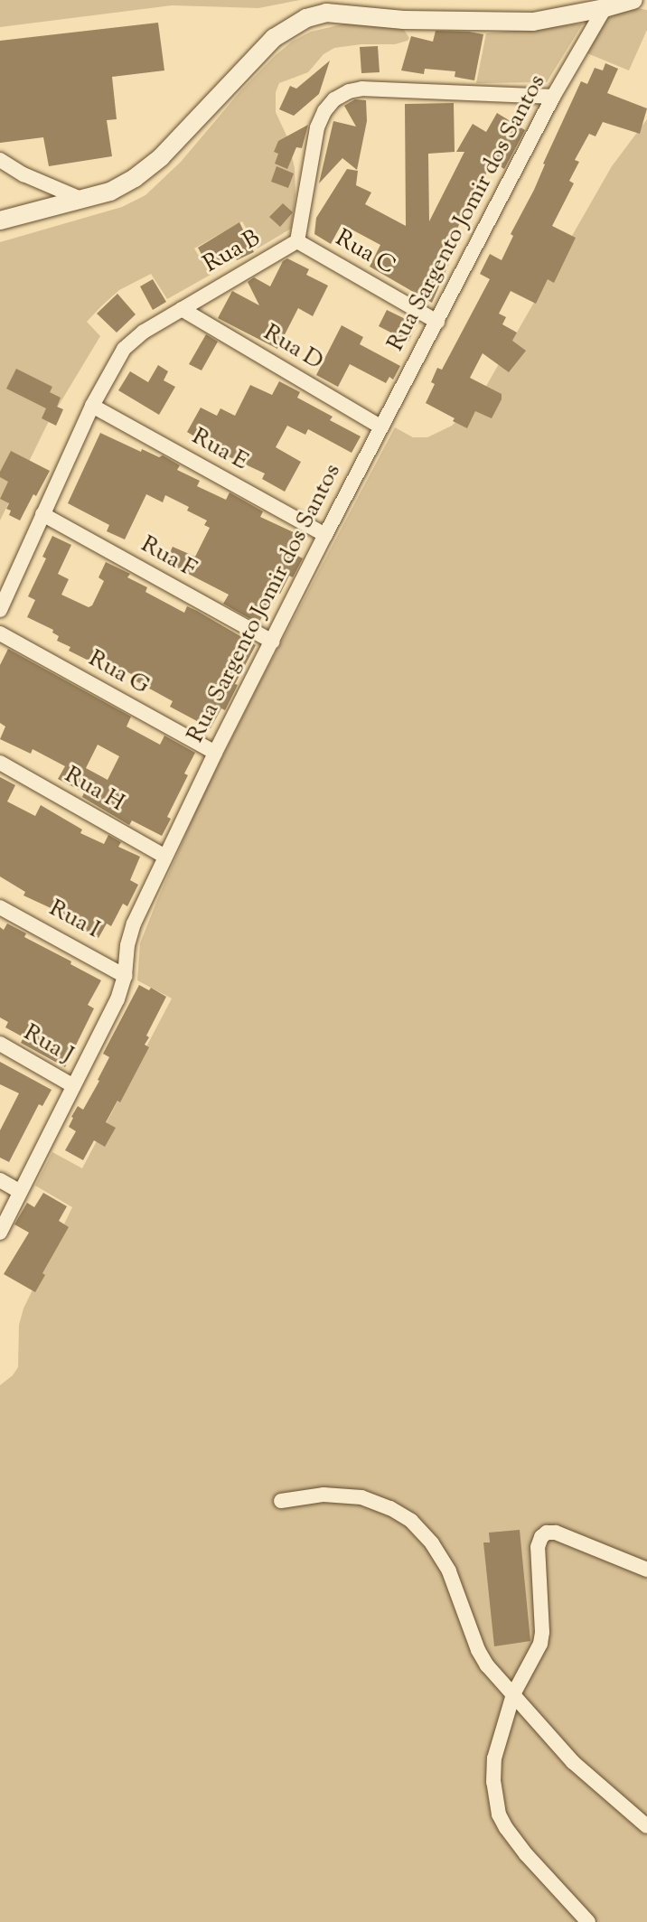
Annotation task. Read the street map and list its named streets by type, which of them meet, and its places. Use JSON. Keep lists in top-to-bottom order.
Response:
{
  "streets": {
    "street": [
      "Rua Sargento Jomir dos Santos",
      "Rua B",
      "Rua C",
      "Rua D",
      "Rua E",
      "Rua F",
      "Rua G",
      "Rua H",
      "Rua I",
      "Rua J"
    ]
  },
  "crossings": [
    ["Rua Sargento Jomir dos Santos", "Rua B"],
    ["Rua Sargento Jomir dos Santos", "Rua C"],
    ["Rua Sargento Jomir dos Santos", "Rua D"],
    ["Rua Sargento Jomir dos Santos", "Rua E"],
    ["Rua Sargento Jomir dos Santos", "Rua F"],
    ["Rua Sargento Jomir dos Santos", "Rua G"],
    ["Rua Sargento Jomir dos Santos", "Rua H"],
    ["Rua Sargento Jomir dos Santos", "Rua I"],
    ["Rua Sargento Jomir dos Santos", "Rua J"],
    ["Rua B", "Rua C"],
    ["Rua B", "Rua D"],
    ["Rua B", "Rua E"],
    ["Rua B", "Rua F"]
  ]
}
